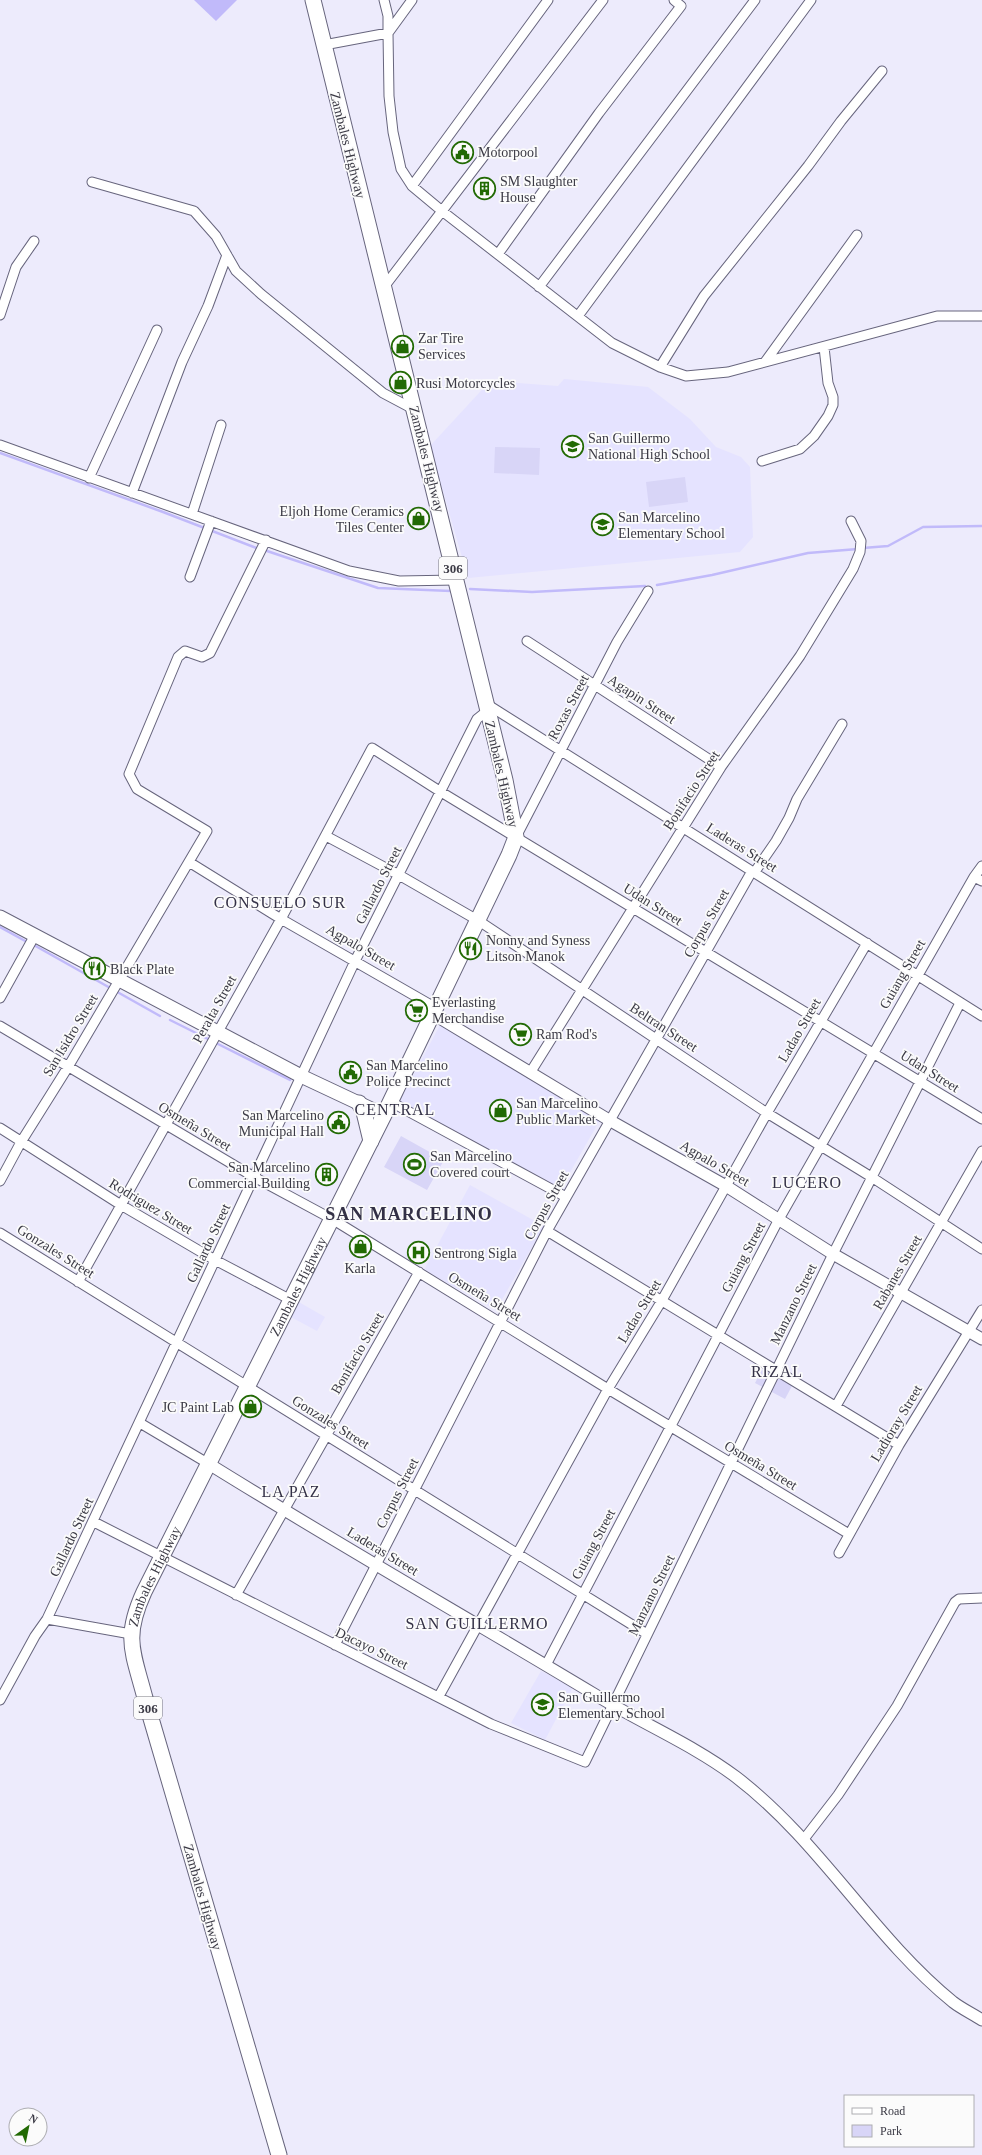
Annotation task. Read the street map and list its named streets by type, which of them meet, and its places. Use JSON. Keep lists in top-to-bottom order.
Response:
{
  "streets": {
    "main road": ["Zambales Highway", "306"],
    "street": [
      "Agapin Street",
      "Roxas Street",
      "Bonifacio Street",
      "Laderas Street",
      "Gallardo Street",
      "Udan Street",
      "Corpus Street",
      "Agpalo Street",
      "Guiang Street",
      "Peralta Street",
      "Beltran Street",
      "Ladao Street",
      "San Isidro Street",
      "Osmeña Street",
      "Rodriguez Street",
      "Gonzales Street",
      "Rabanes Street",
      "Manzano Street",
      "Ladioray Street",
      "Dacayo Street"
    ]
  },
  "crossings": [
    ["Zambales Highway", "Roxas Street"],
    ["Zambales Highway", "Laderas Street"],
    ["Zambales Highway", "Gallardo Street"],
    ["Zambales Highway", "Udan Street"],
    ["Zambales Highway", "Agpalo Street"],
    ["Zambales Highway", "Beltran Street"],
    ["Zambales Highway", "Osmeña Street"],
    ["Zambales Highway", "Rodriguez Street"],
    ["Zambales Highway", "Gonzales Street"],
    ["Zambales Highway", "Dacayo Street"],
    ["Agapin Street", "Roxas Street"],
    ["Agapin Street", "Bonifacio Street"],
    ["Roxas Street", "Laderas Street"],
    ["Roxas Street", "Udan Street"],
    ["Bonifacio Street", "Laderas Street"],
    ["Bonifacio Street", "Udan Street"],
    ["Bonifacio Street", "Agpalo Street"],
    ["Bonifacio Street", "Beltran Street"],
    ["Bonifacio Street", "Osmeña Street"],
    ["Bonifacio Street", "Gonzales Street"],
    ["Bonifacio Street", "Dacayo Street"],
    ["Laderas Street", "Gallardo Street"],
    ["Laderas Street", "Corpus Street"],
    ["Laderas Street", "Guiang Street"],
    ["Laderas Street", "Ladao Street"],
    ["Laderas Street", "Manzano Street"],
    ["Laderas Street", "Dacayo Street"],
    ["Gallardo Street", "Udan Street"],
    ["Gallardo Street", "Agpalo Street"],
    ["Gallardo Street", "Beltran Street"],
    ["Gallardo Street", "Osmeña Street"],
    ["Gallardo Street", "Rodriguez Street"],
    ["Gallardo Street", "Gonzales Street"],
    ["Gallardo Street", "Dacayo Street"],
    ["Udan Street", "Corpus Street"],
    ["Udan Street", "Guiang Street"],
    ["Udan Street", "Peralta Street"],
    ["Udan Street", "Ladao Street"],
    ["Udan Street", "Manzano Street"],
    ["Corpus Street", "Agpalo Street"],
    ["Corpus Street", "Beltran Street"],
    ["Corpus Street", "Osmeña Street"],
    ["Corpus Street", "Gonzales Street"],
    ["Corpus Street", "Dacayo Street"],
    ["Agpalo Street", "Guiang Street"],
    ["Agpalo Street", "Peralta Street"],
    ["Agpalo Street", "Ladao Street"],
    ["Agpalo Street", "San Isidro Street"],
    ["Agpalo Street", "Rabanes Street"],
    ["Agpalo Street", "Manzano Street"],
    ["Agpalo Street", "Ladioray Street"],
    ["Guiang Street", "Beltran Street"],
    ["Guiang Street", "Osmeña Street"],
    ["Guiang Street", "Gonzales Street"],
    ["Peralta Street", "Beltran Street"],
    ["Peralta Street", "Osmeña Street"],
    ["Peralta Street", "Rodriguez Street"],
    ["Peralta Street", "Gonzales Street"],
    ["Beltran Street", "Ladao Street"],
    ["Beltran Street", "Rabanes Street"],
    ["Beltran Street", "Manzano Street"],
    ["Ladao Street", "Osmeña Street"],
    ["Ladao Street", "Gonzales Street"],
    ["Ladao Street", "Dacayo Street"],
    ["San Isidro Street", "Osmeña Street"],
    ["San Isidro Street", "Rodriguez Street"],
    ["Osmeña Street", "Manzano Street"],
    ["Osmeña Street", "Ladioray Street"],
    ["Gonzales Street", "Manzano Street"],
    ["Manzano Street", "Dacayo Street"]
  ],
  "districts": [
    "CONSUELO SUR",
    "CENTRAL",
    "LUCERO",
    "SAN MARCELINO",
    "RIZAL",
    "LA PAZ",
    "SAN GUILLERMO"
  ],
  "places": {
    "public building": ["Motorpool", "San Marcelino Police Precinct", "San Marcelino Municipal Hall"],
    "building": ["SM Slaughter House", "San Marcelino Commercial Building"],
    "shop": [
      "Zar Tire Services",
      "Rusi Motorcycles",
      "Eljoh Home Ceramics Tiles Center",
      "San Marcelino Public Market",
      "Karla",
      "JC Paint Lab"
    ],
    "school or university": ["San Guillermo National High School", "San Marcelino Elementary School", "San Guillermo Elementary School"],
    "restaurant": ["Nonny and Syness Litson Manok", "Black Plate"],
    "supermarket": ["Everlasting Merchandise", "Ram Rod's"],
    "sports": ["San Marcelino Covered court"],
    "hospital": ["Sentrong Sigla"]
  },
  "legend": ["Road", "Park"],
  "north": "top right"
}
